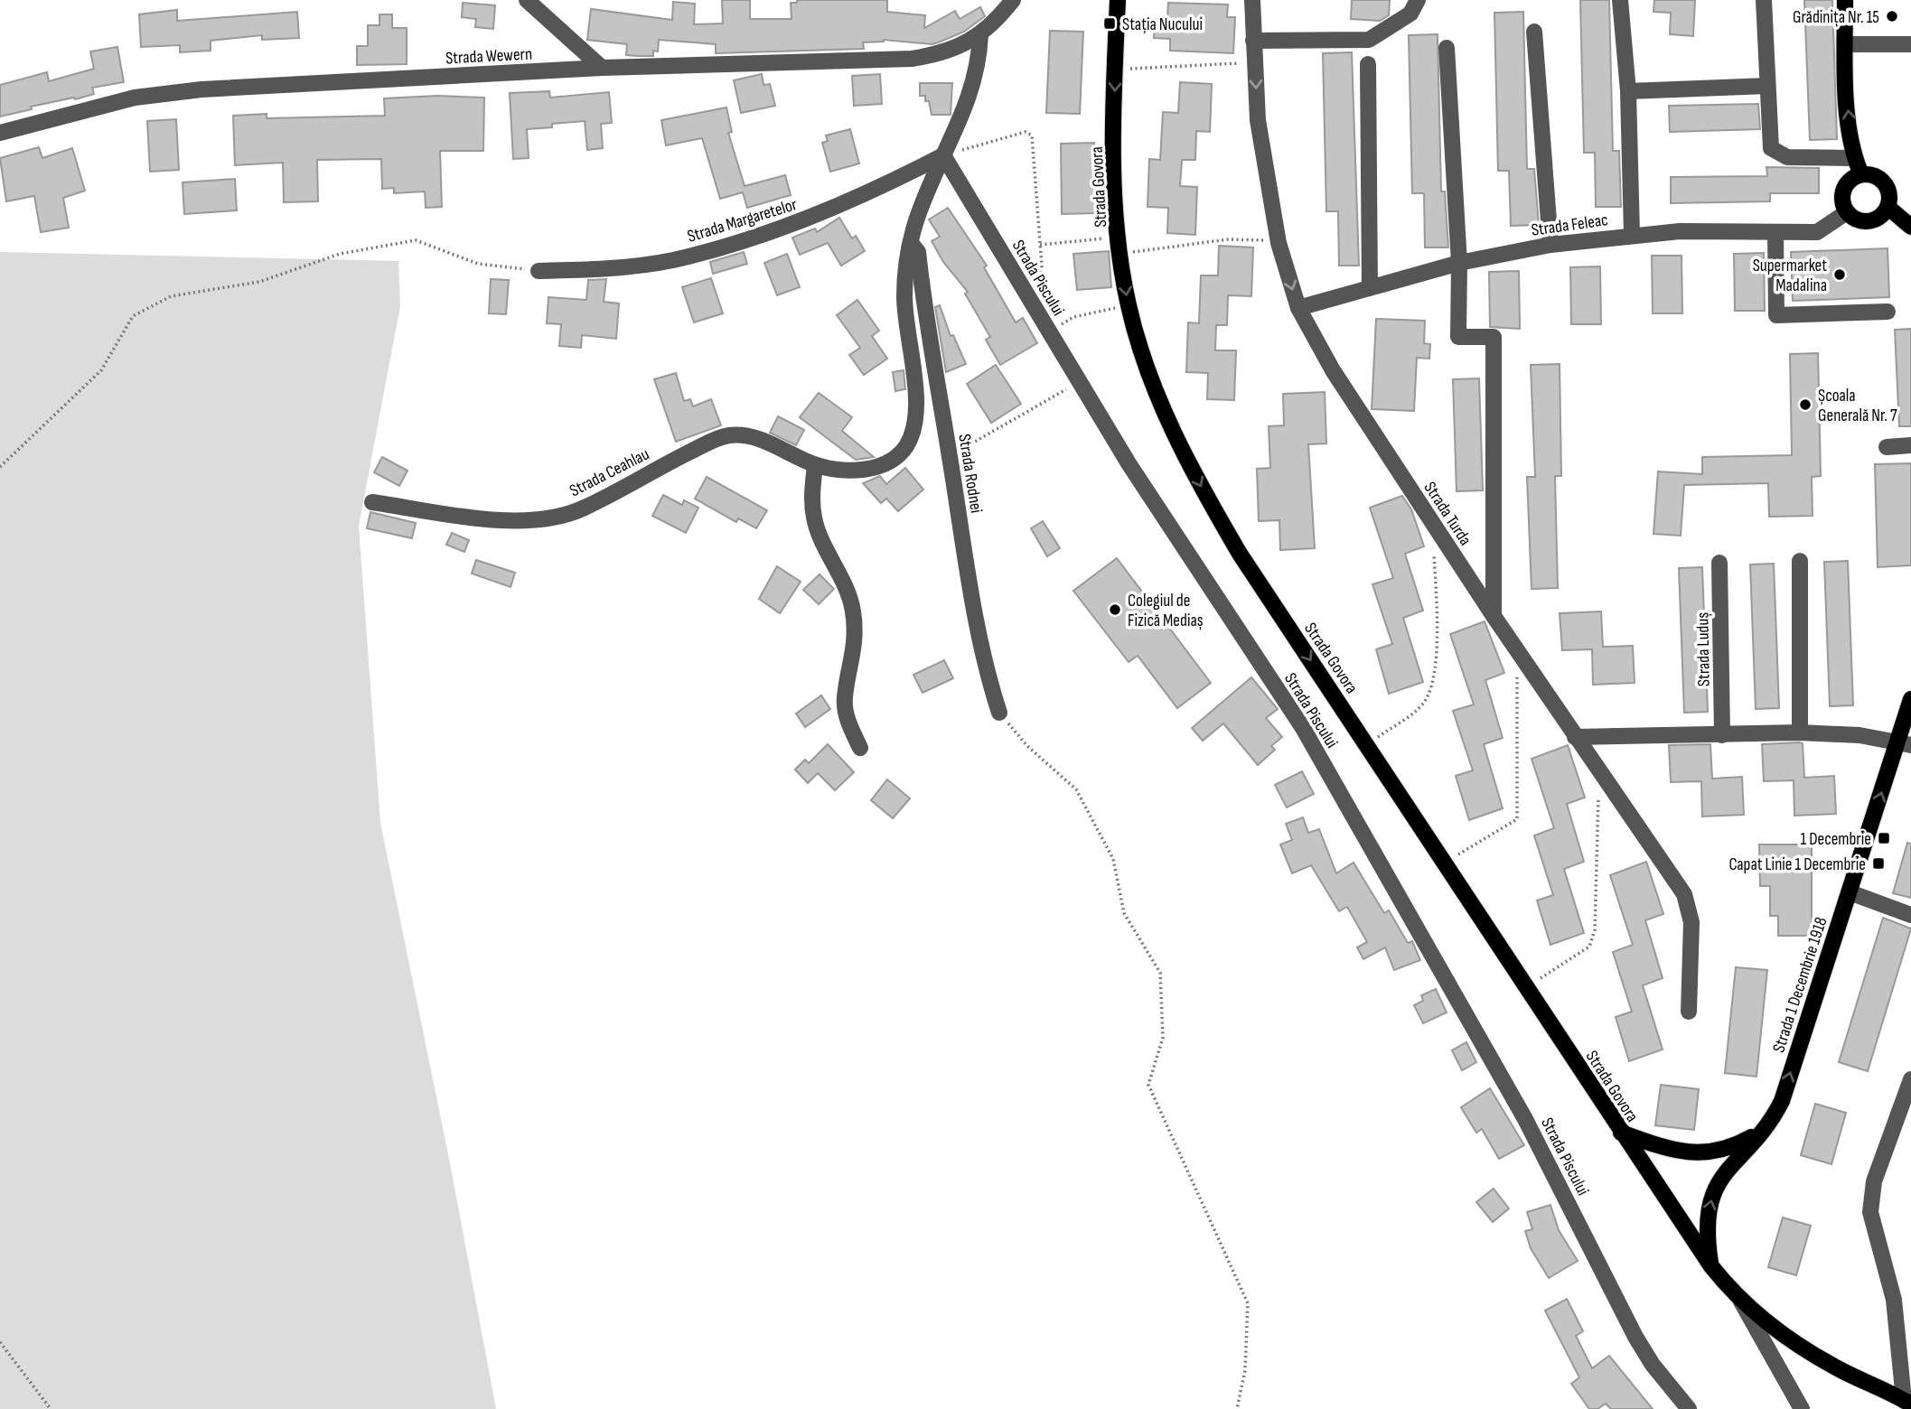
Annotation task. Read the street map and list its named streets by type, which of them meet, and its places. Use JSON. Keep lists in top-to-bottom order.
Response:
{
  "streets": {
    "main road": ["Strada Govora", "Strada 1 Decembrie 1918"],
    "street": [
      "Strada Wewern",
      "Strada Margaretelor",
      "Strada Feleac",
      "Strada Piscului",
      "Strada Ceahlau",
      "Strada Rodnei",
      "Strada Turda",
      "Strada Luduș"
    ]
  },
  "crossings": [
    ["Strada Govora", "Strada 1 Decembrie 1918"],
    ["Strada Margaretelor", "Strada Piscului"],
    ["Strada Margaretelor", "Strada Ceahlau"],
    ["Strada Feleac", "Strada Turda"],
    ["Strada Piscului", "Strada Ceahlau"],
    ["Strada Ceahlau", "Strada Rodnei"]
  ],
  "one_way": ["Strada Govora", "Strada 1 Decembrie 1918"],
  "places": {
    "other": [
      "Grădinița Nr. 15",
      "Supermarket Madalina",
      "Școala Generală Nr. 7",
      "Colegiul de Fizică Mediaș"
    ],
    "transit": ["Stația Nucului", "1 Decembrie", "Capat Linie 1 Decembrie"]
  }
}
